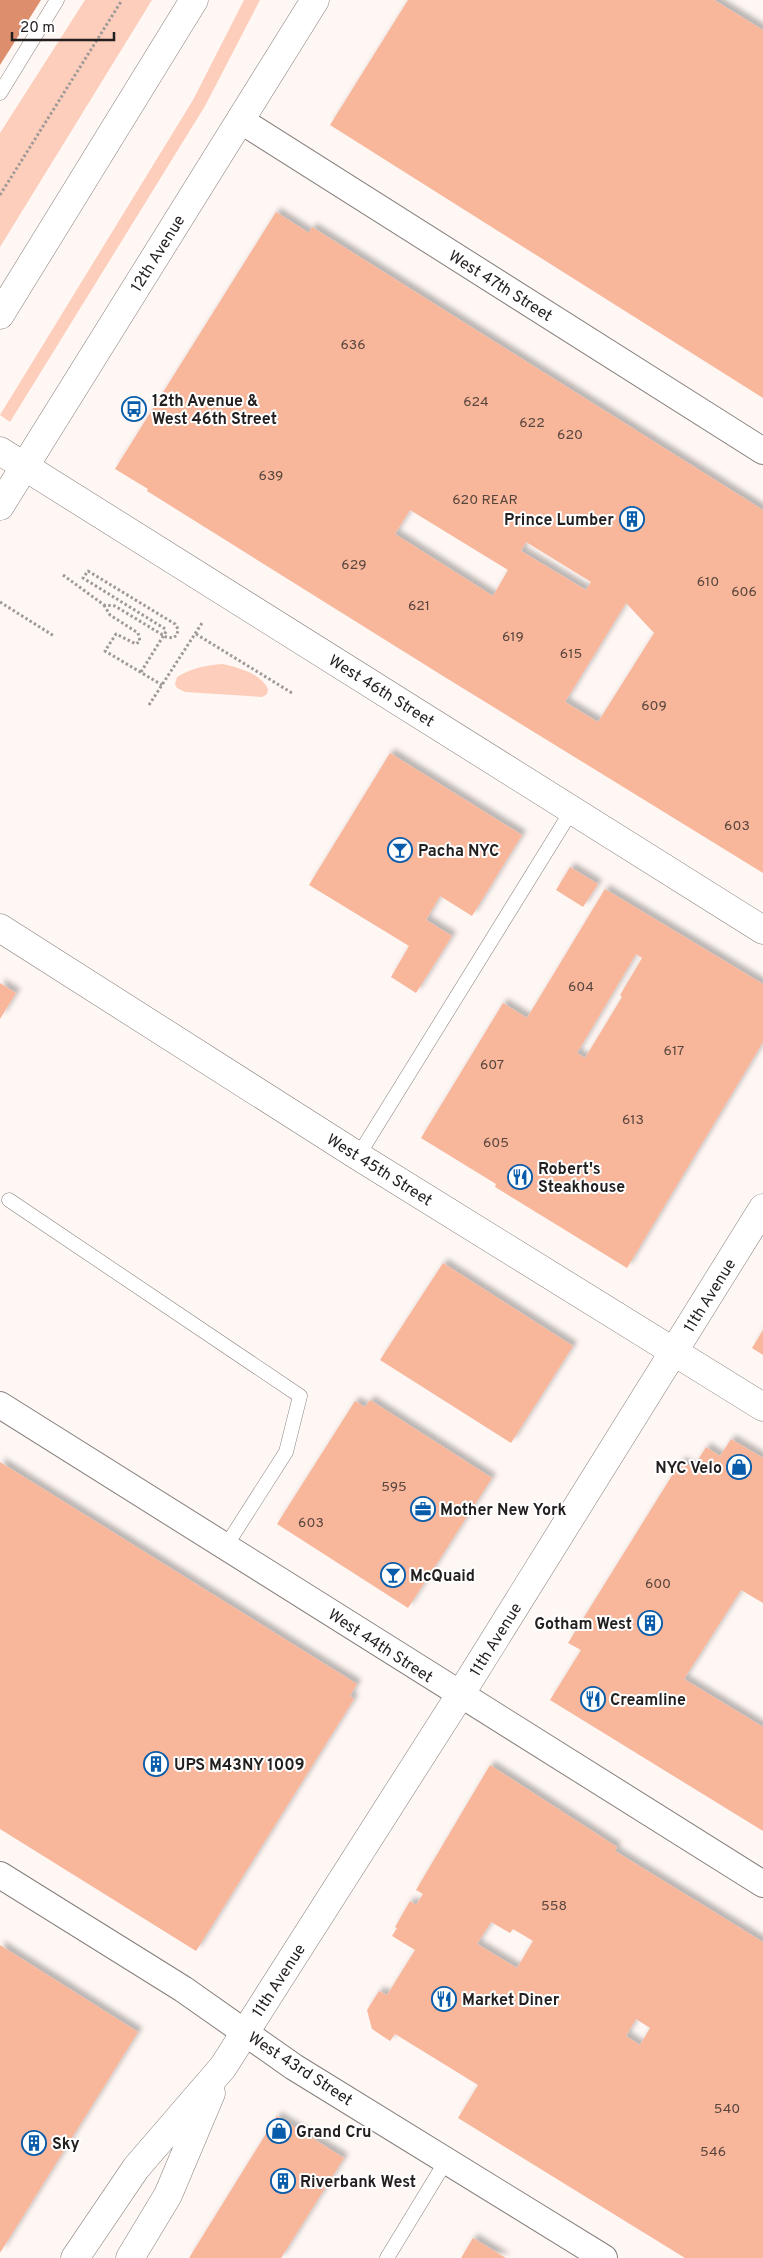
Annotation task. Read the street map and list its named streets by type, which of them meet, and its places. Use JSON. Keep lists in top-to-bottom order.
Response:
{
  "streets": {
    "main road": [
      "12th Avenue",
      "West 46th Street",
      "West 45th Street",
      "11th Avenue"
    ],
    "street": ["West 47th Street", "West 44th Street", "West 43rd Street"]
  },
  "crossings": [
    ["12th Avenue", "West 47th Street"],
    ["12th Avenue", "West 46th Street"],
    ["West 45th Street", "11th Avenue"],
    ["11th Avenue", "West 44th Street"],
    ["11th Avenue", "West 43rd Street"]
  ],
  "places": {
    "bus stop": ["12th Avenue & West 46th Street"],
    "building": [
      "Prince Lumber",
      "Gotham West",
      "UPS M43NY 1009",
      "Sky",
      "Riverbank West"
    ],
    "bar": ["Pacha NYC", "McQuaid"],
    "restaurant": ["Robert's Steakhouse", "Creamline", "Market Diner"],
    "shop": ["NYC Velo", "Grand Cru"],
    "office": ["Mother New York"]
  },
  "house_numbers": [
    "636",
    "624",
    "622",
    "620",
    "639",
    "620 REAR",
    "629",
    "610",
    "606",
    "621",
    "619",
    "615",
    "609",
    "603",
    "604",
    "617",
    "607",
    "613",
    "605",
    "595",
    "603",
    "600",
    "558",
    "540",
    "546"
  ],
  "scale_bar": "20 m"
}
